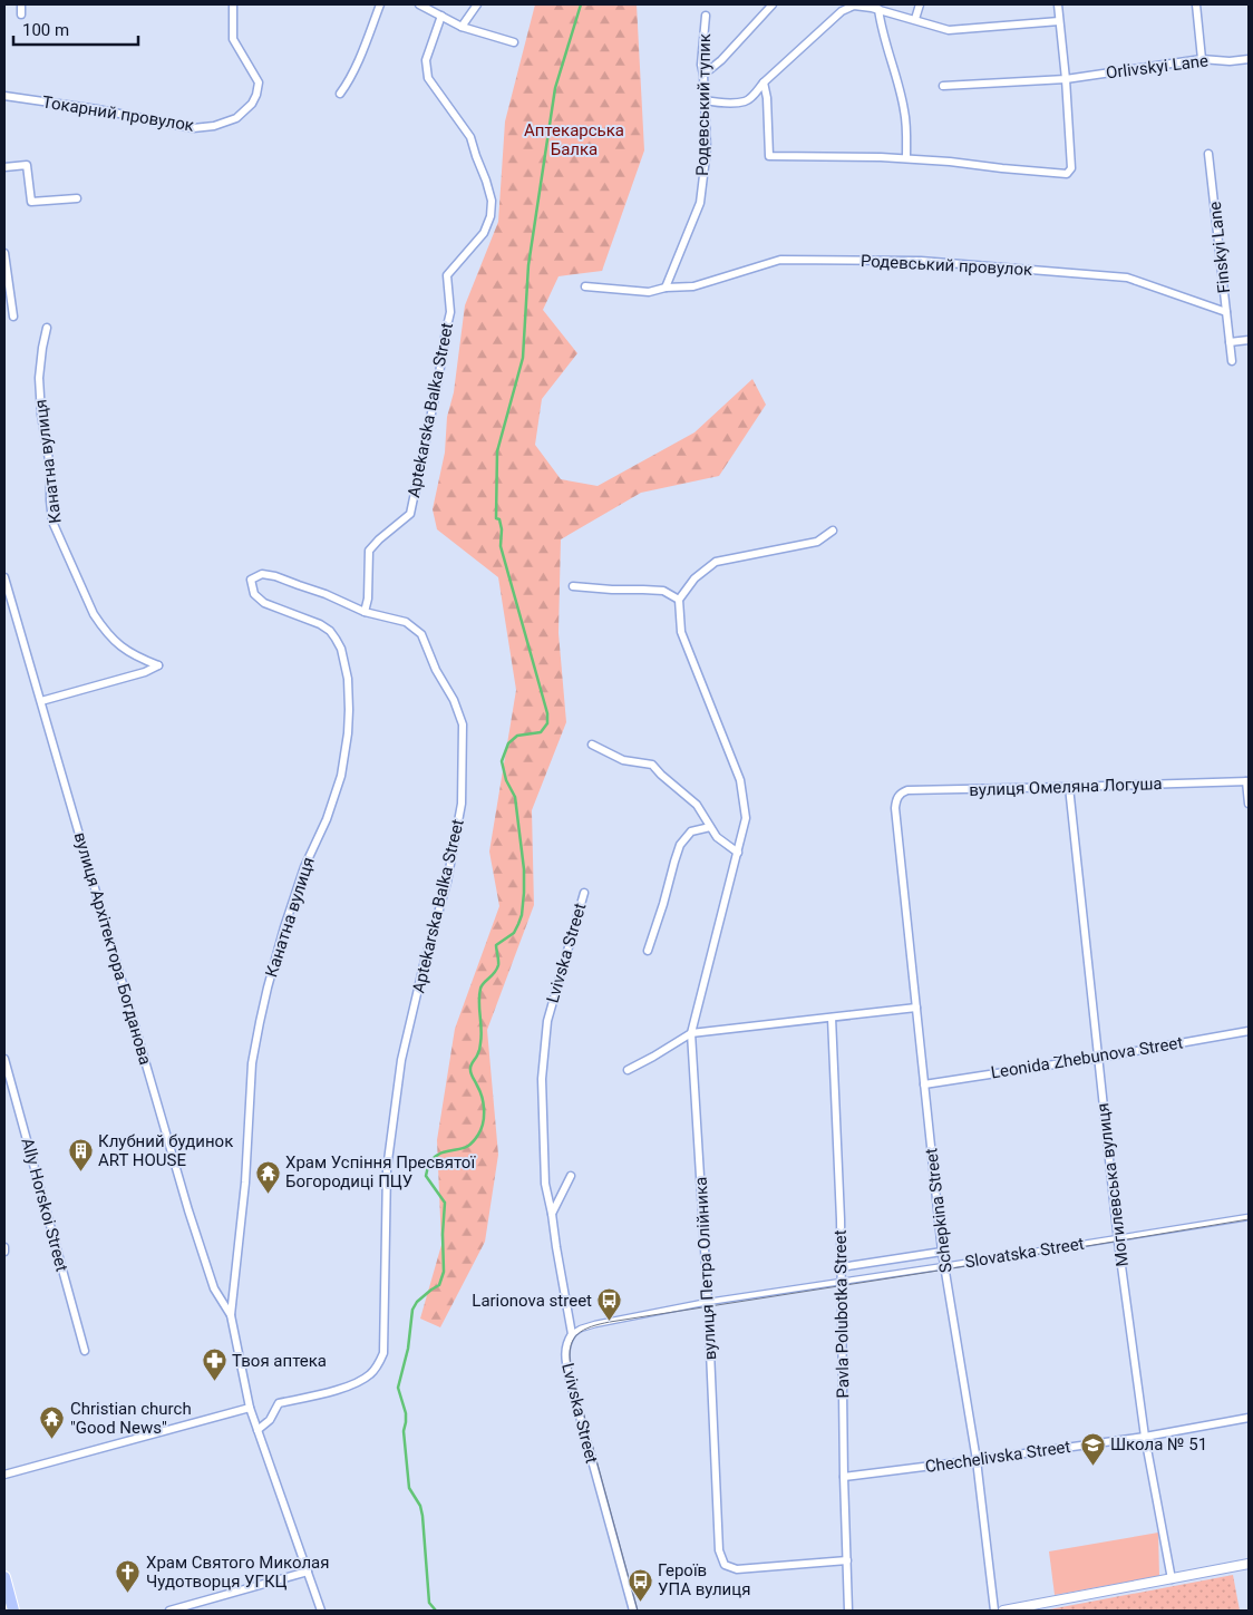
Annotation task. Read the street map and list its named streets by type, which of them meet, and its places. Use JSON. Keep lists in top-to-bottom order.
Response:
{
  "streets": {
    "street": [
      "Orlivskyi Lane",
      "Родевський тупик",
      "Токарний провулок",
      "Finskyi Lane",
      "Родевський провулок",
      "Aptekarska Balka Street",
      "Канатна вулиця",
      "вулиця Омеляна Логуша",
      "вулиця Архітектора Богданова",
      "Lvivska Street",
      "Leonida Zhebunova Street",
      "Могилевська вулиця",
      "Ally Horskoi Street",
      "Schepkina Street",
      "Slovatska Street",
      "вулиця Петра Олійника",
      "Pavla Polubotka Street",
      "Chechelivska Street"
    ]
  },
  "crossings": [
    ["Родевський тупик", "Родевський провулок"],
    ["Finskyi Lane", "Родевський провулок"],
    ["Aptekarska Balka Street", "Канатна вулиця"],
    ["Канатна вулиця", "вулиця Архітектора Богданова"],
    ["вулиця Омеляна Логуша", "Могилевська вулиця"],
    ["вулиця Омеляна Логуша", "Schepkina Street"],
    ["Lvivska Street", "Slovatska Street"],
    ["Leonida Zhebunova Street", "Могилевська вулиця"],
    ["Leonida Zhebunova Street", "Schepkina Street"],
    ["Могилевська вулиця", "Slovatska Street"],
    ["Могилевська вулиця", "Chechelivska Street"],
    ["Schepkina Street", "Slovatska Street"],
    ["Schepkina Street", "Chechelivska Street"],
    ["Slovatska Street", "вулиця Петра Олійника"],
    ["Slovatska Street", "Pavla Polubotka Street"],
    ["вулиця Петра Олійника", "Pavla Polubotka Street"],
    ["Pavla Polubotka Street", "Chechelivska Street"]
  ],
  "parks": ["Аптекарська Балка"],
  "places": {
    "building": ["Клубний будинок ART HOUSE"],
    "temple": ["Храм Успіння Пресвятої Богородиці ПЦУ", "Christian church \"Good News\""],
    "bus stop": ["Larionova street", "Героїв УПА вулиця"],
    "pharmacy": ["Твоя аптека"],
    "school or university": ["Школа № 51"],
    "church": ["Храм Святого Миколая Чудотворця УГКЦ"]
  },
  "scale_bar": "100 m"
}
